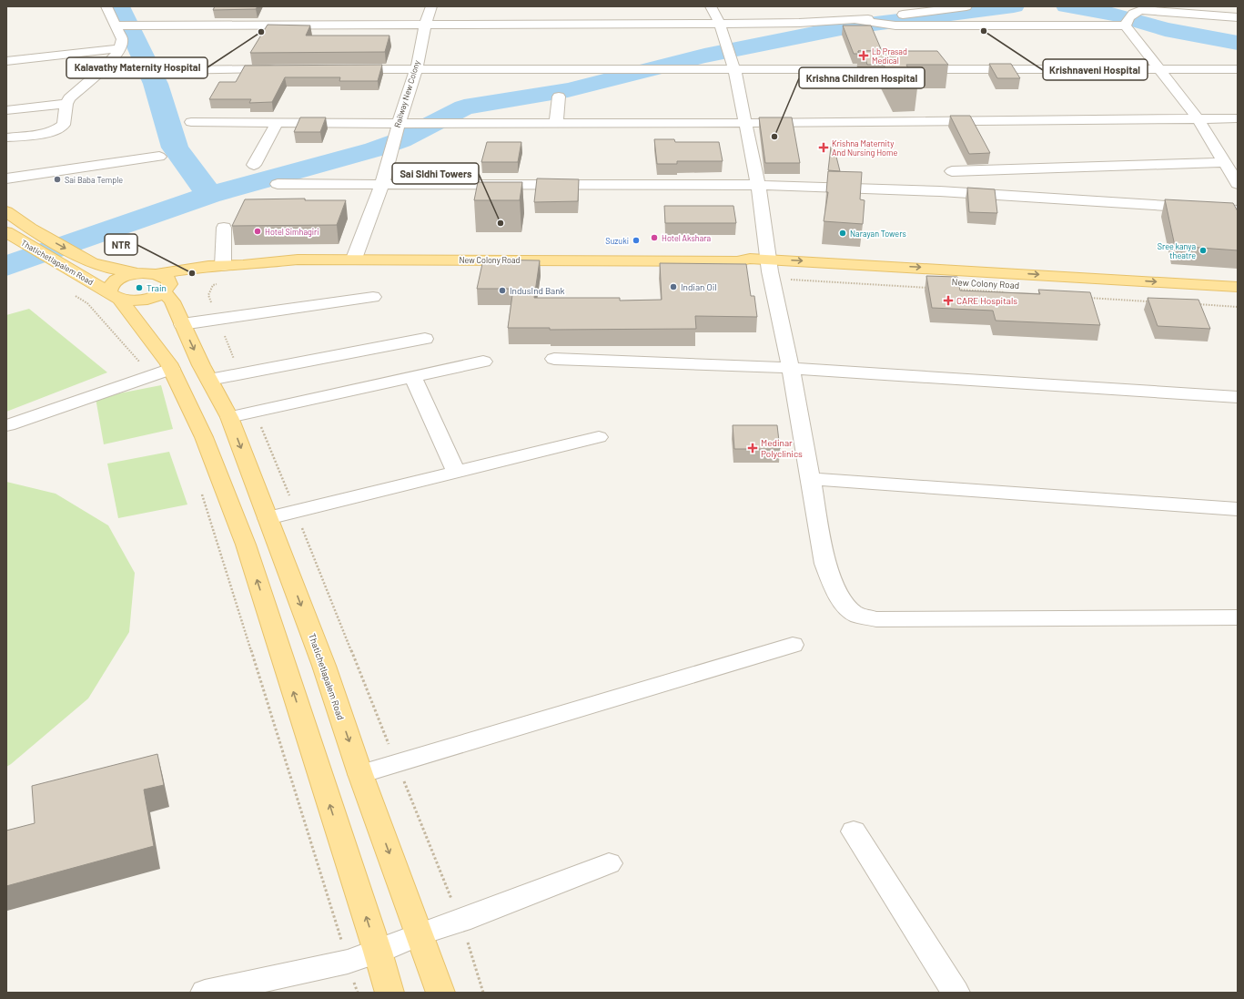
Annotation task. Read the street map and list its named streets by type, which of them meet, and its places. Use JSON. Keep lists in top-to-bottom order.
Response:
{
  "streets": {
    "main road": ["New Colony Road", "Thatichetlapalem Road"],
    "street": ["Railway New Colony"]
  },
  "crossings": [
    ["Railway New Colony", "New Colony Road"]
  ],
  "places": {
    "other": [
      "Krishnaveni Hospital",
      "Kalavathy Maternity Hospital",
      "Krishna Children Hospital",
      "Sai Baba Temple",
      "Sai SIdhi Towers",
      "Hotel Simhagiri",
      "Narayan Towers",
      "Hotel Akshara",
      "Suzuki",
      "Sree kanya theatre",
      "NTR",
      "Indian Oil",
      "Train",
      "IndusInd Bank"
    ],
    "health": [
      "Lb Prasad Medical",
      "Krishna Maternity And Nursing Home",
      "CARE Hospitals",
      "Medinar Polyclinics"
    ]
  }
}
